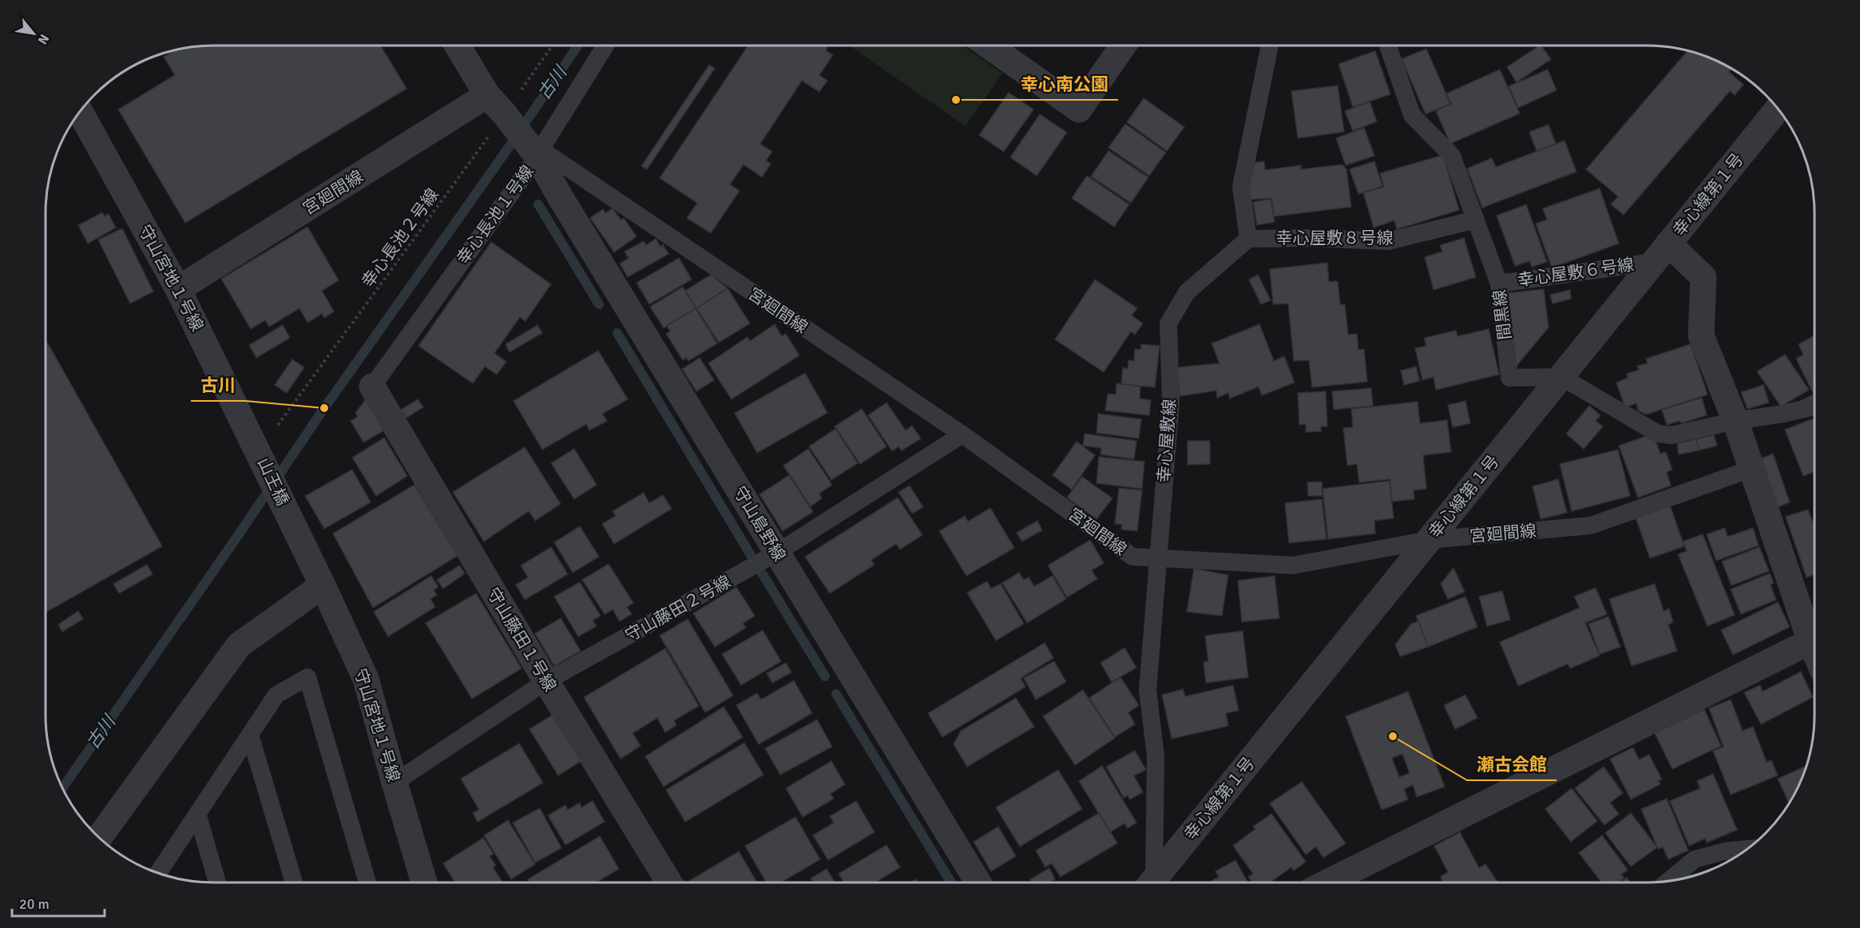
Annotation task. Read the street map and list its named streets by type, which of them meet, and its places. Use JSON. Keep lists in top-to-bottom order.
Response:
{
  "streets": {
    "street": [
      "宮廻間線",
      "幸心線第１号",
      "守山宮地１号線",
      "山王橋",
      "守山島野線",
      "守山藤田１号線"
    ],
    "lane": [
      "幸心長池１号線",
      "幸心屋敷８号線",
      "幸心屋敷６号線",
      "間黒線",
      "幸心屋敷線",
      "守山藤田２号線"
    ],
    "path": ["幸心長池２号線"]
  },
  "crossings": [
    ["宮廻間線", "幸心線第１号"],
    ["宮廻間線", "幸心長池１号線"],
    ["宮廻間線", "守山宮地１号線"],
    ["宮廻間線", "幸心屋敷線"],
    ["宮廻間線", "守山島野線"],
    ["宮廻間線", "守山藤田２号線"],
    ["幸心線第１号", "幸心屋敷６号線"],
    ["幸心線第１号", "間黒線"],
    ["幸心長池１号線", "守山島野線"],
    ["幸心長池１号線", "守山藤田１号線"],
    ["幸心長池２号線", "守山宮地１号線"],
    ["幸心長池２号線", "山王橋"],
    ["幸心長池２号線", "守山島野線"],
    ["幸心屋敷８号線", "間黒線"],
    ["幸心屋敷８号線", "幸心屋敷線"],
    ["幸心屋敷６号線", "間黒線"],
    ["守山宮地１号線", "山王橋"],
    ["守山宮地１号線", "守山藤田２号線"],
    ["守山島野線", "守山藤田２号線"],
    ["守山藤田２号線", "守山藤田１号線"]
  ],
  "water": ["古川"],
  "places": ["幸心南公園", "古川", "瀬古会館"],
  "scale_bar": "20 m",
  "north": "bottom right"
}
